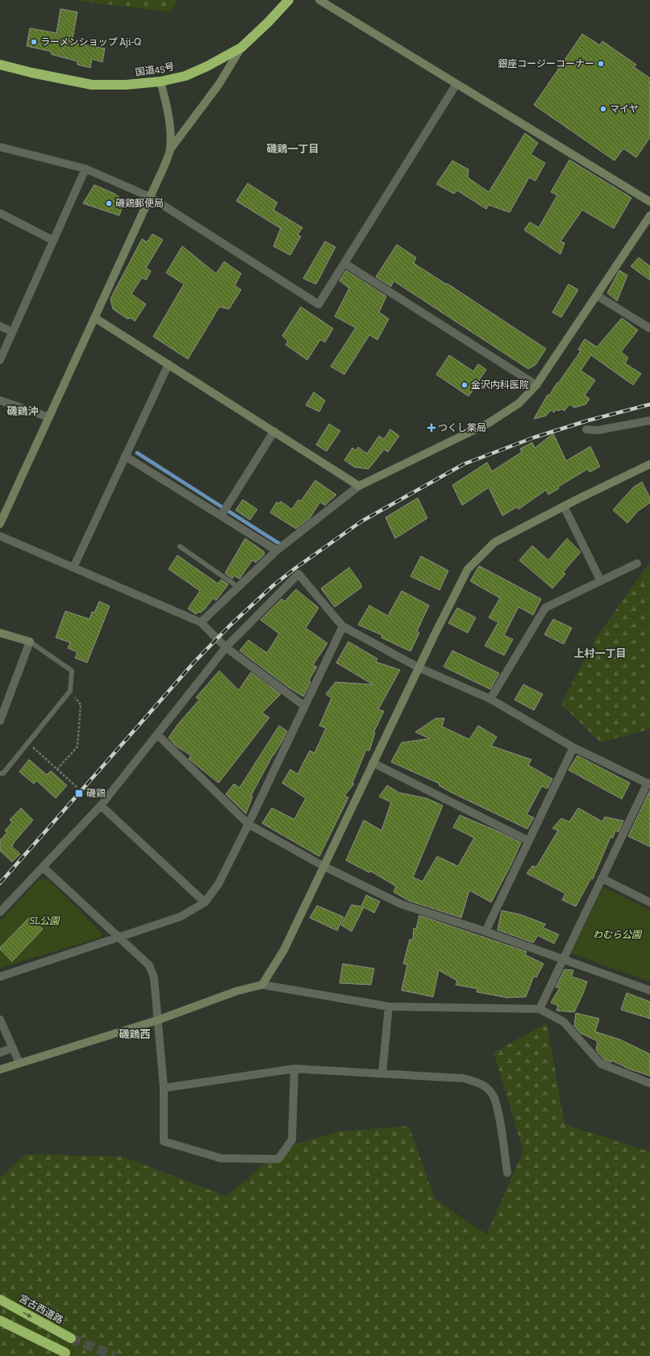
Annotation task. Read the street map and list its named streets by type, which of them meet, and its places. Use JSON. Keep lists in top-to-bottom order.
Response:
{
  "streets": {
    "highway": ["国道45号", "宮古西道路"]
  },
  "districts": [
    "磯鶏一丁目",
    "磯鶏沖",
    "上村一丁目",
    "磯鶏西"
  ],
  "parks": ["SL公園", "わむら公園"],
  "places": {
    "other": [
      "ラーメンショップ Aji-Q",
      "銀座コージーコーナー",
      "マイヤ",
      "磯鶏郵便局",
      "金沢内科医院"
    ],
    "health": ["つくし薬局"],
    "transit": ["磯鶏"]
  }
}
